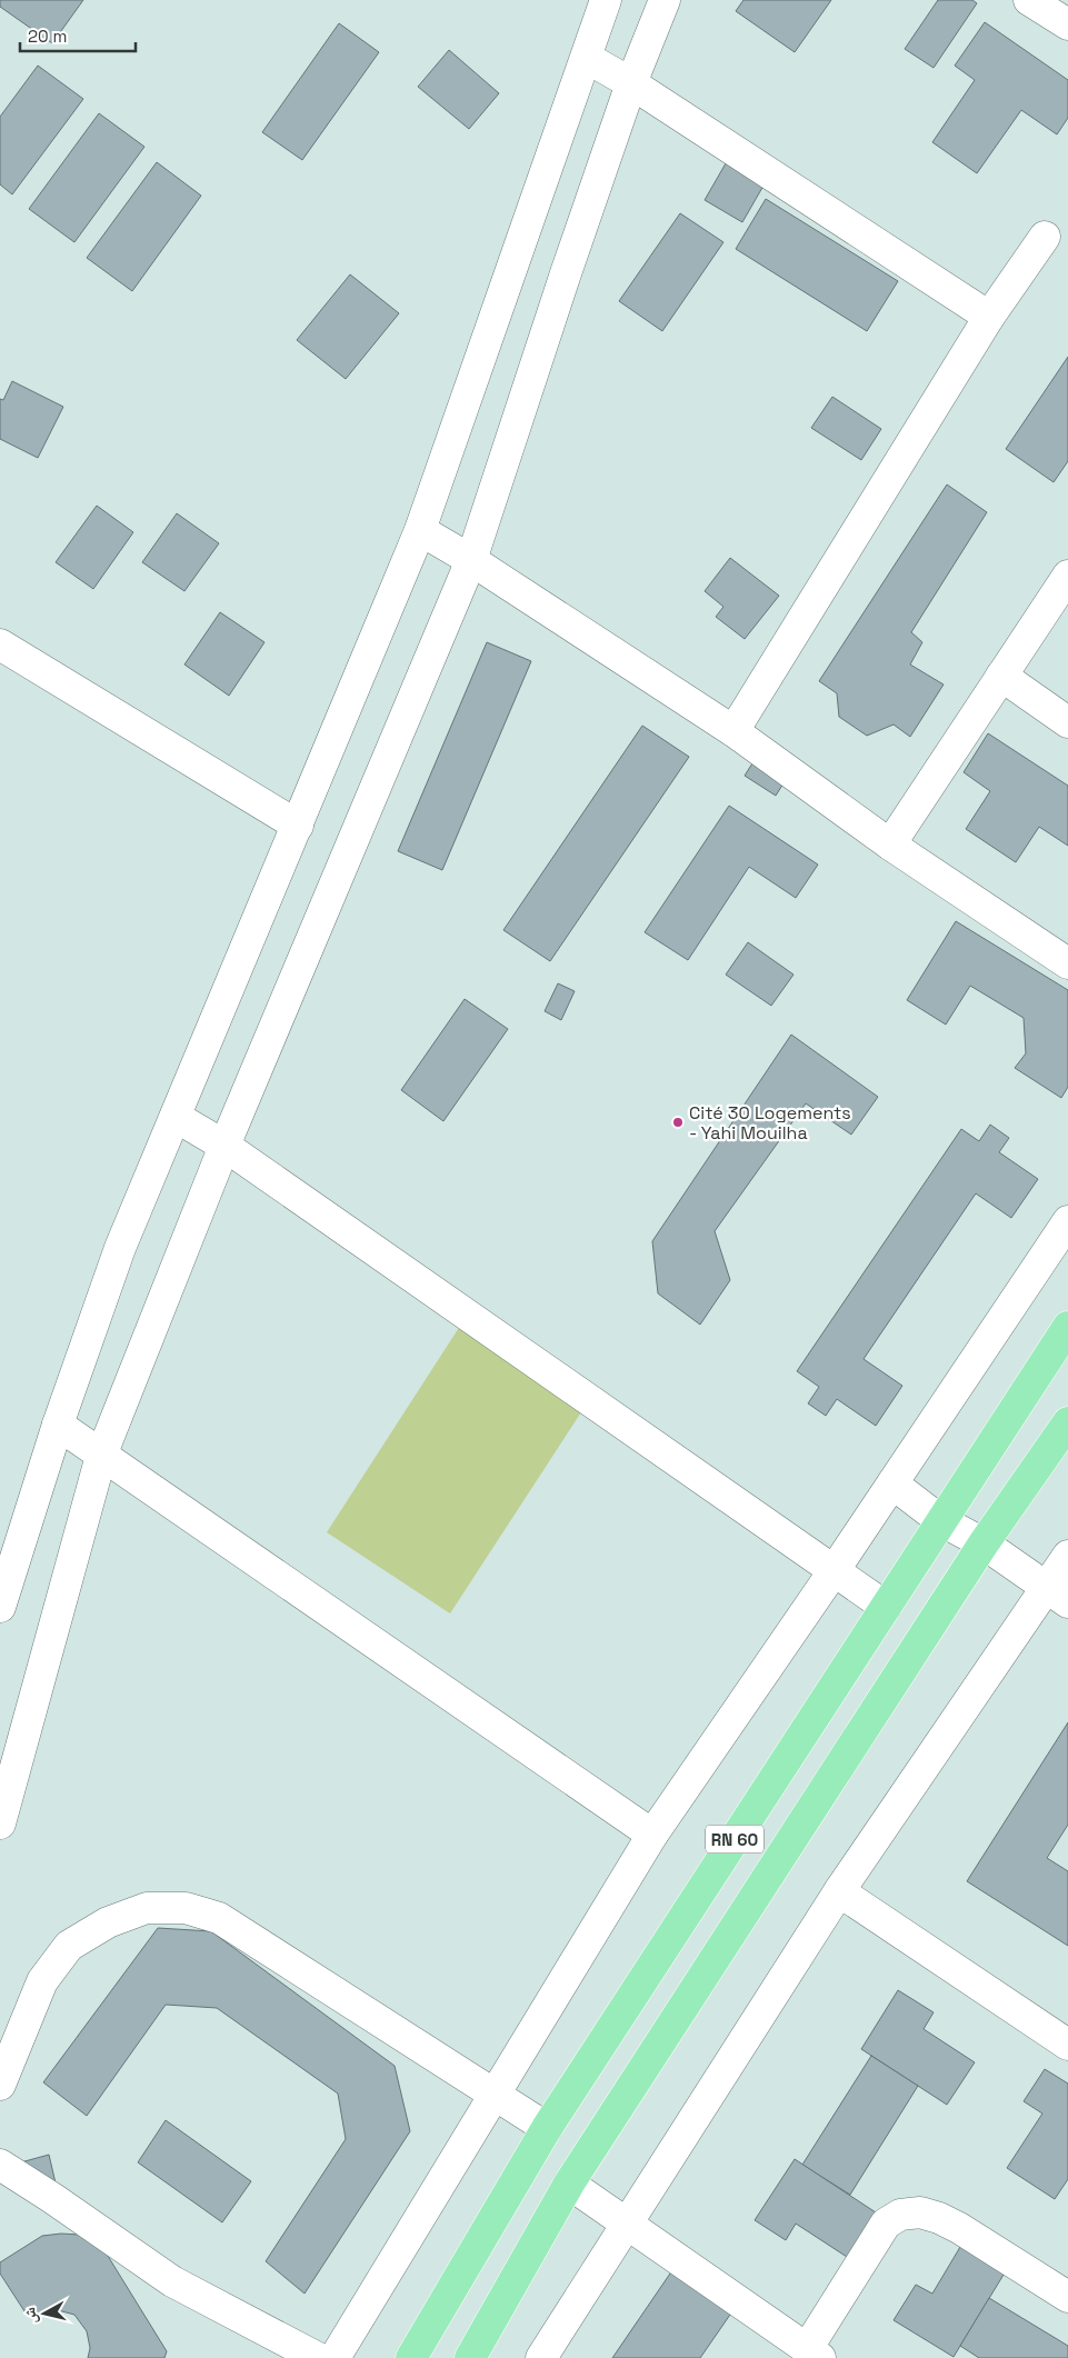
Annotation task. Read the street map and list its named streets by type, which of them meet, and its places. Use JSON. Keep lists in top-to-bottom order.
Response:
{
  "streets": {
    "main road": ["RN 60"]
  },
  "places": ["Cité 30 Logements - Yahi Mouilha"],
  "scale_bar": "20 m",
  "north": "left"
}
